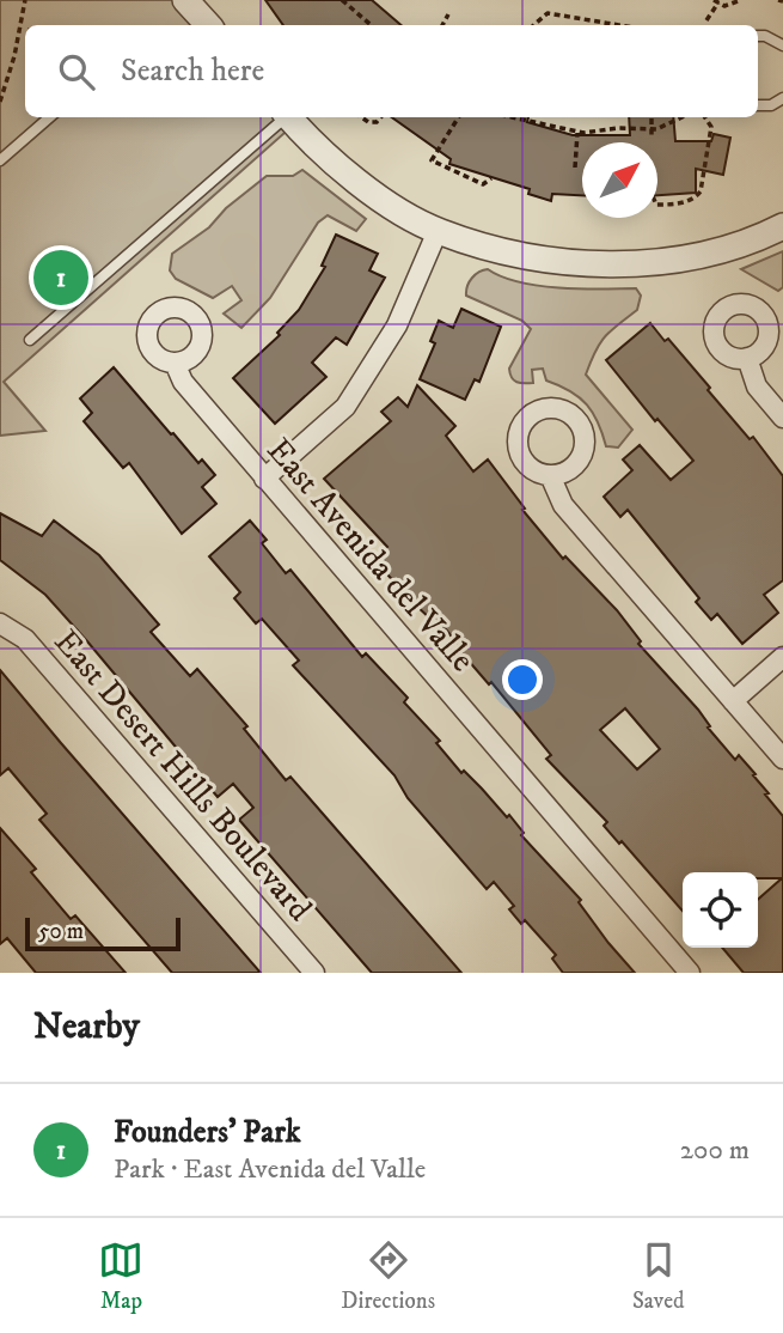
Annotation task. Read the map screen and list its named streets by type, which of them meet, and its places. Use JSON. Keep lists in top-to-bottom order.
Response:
{
  "streets": {
    "street": ["East Avenida del Valle", "East Desert Hills Boulevard"]
  },
  "scale_bar": "50 m",
  "north": "top right",
  "page": {
    "search": "Search here",
    "pins": "1",
    "scale": "50 m",
    "heading": "Nearby",
    "list": [
      {
        "mark": "1",
        "name": "Founders' Park",
        "note": "Park · East Avenida del Valle",
        "value": "200 m"
      }
    ],
    "nav": ["Map", "Directions", "Saved"]
  }
}
